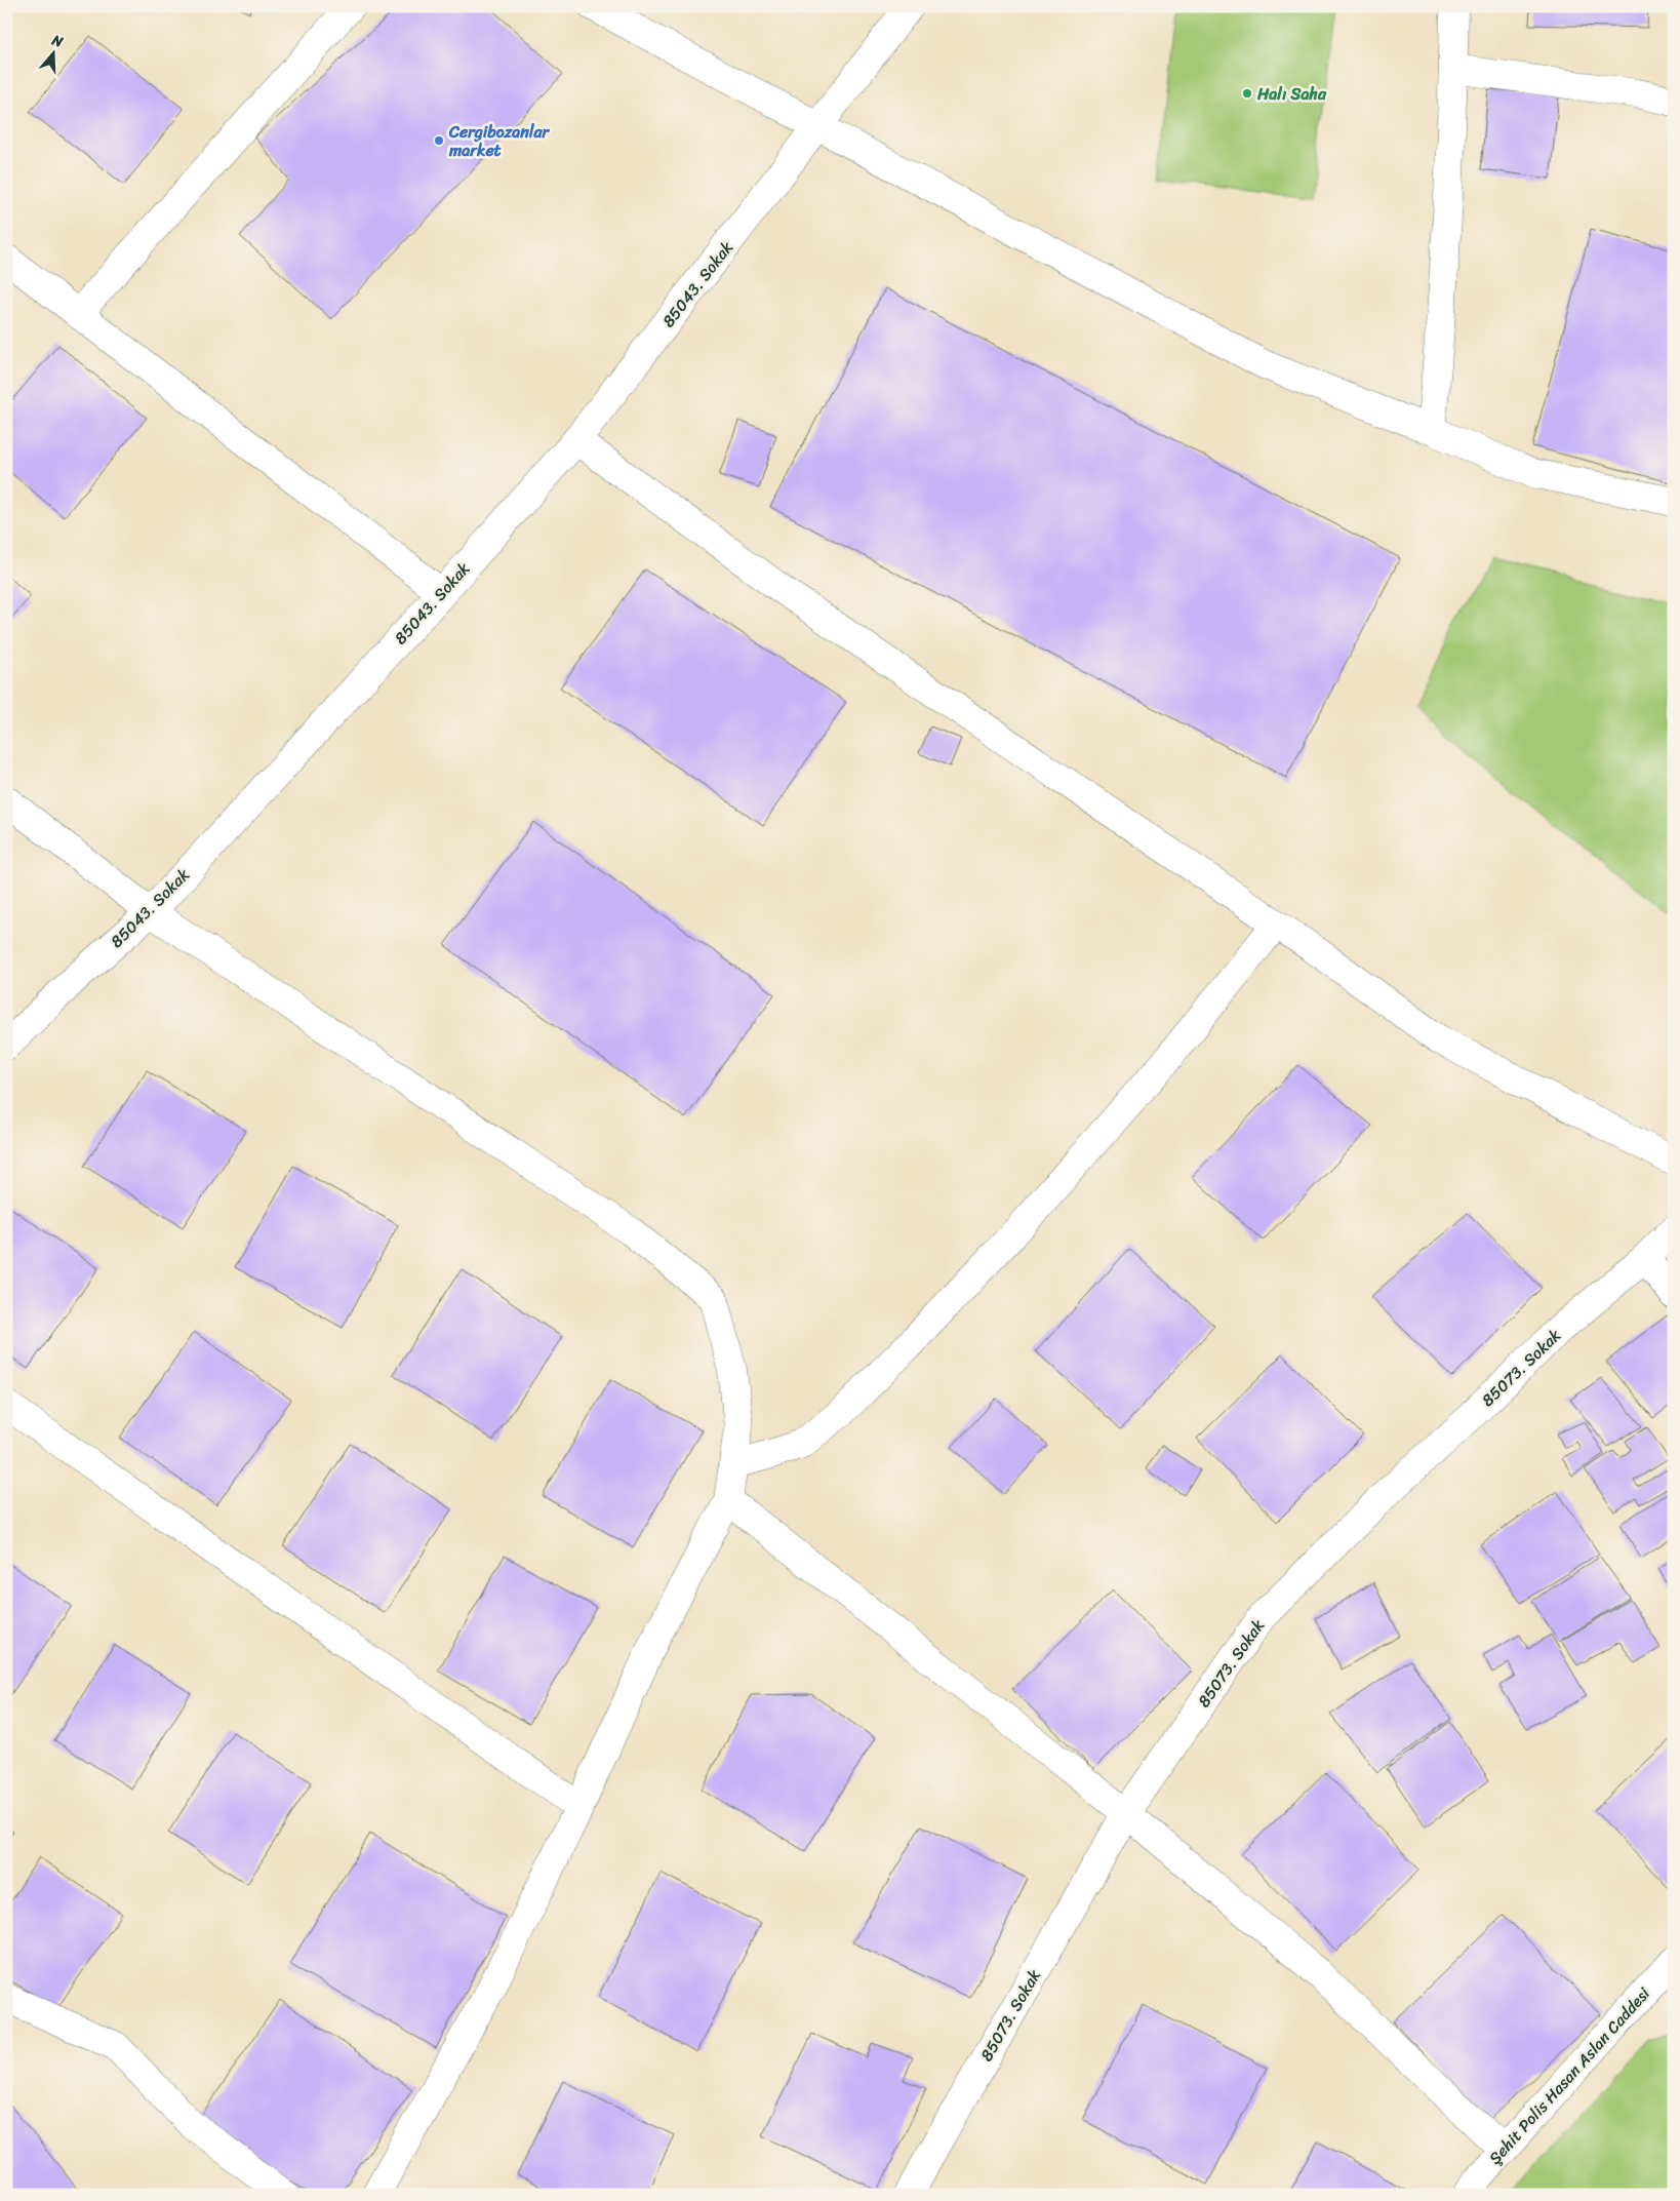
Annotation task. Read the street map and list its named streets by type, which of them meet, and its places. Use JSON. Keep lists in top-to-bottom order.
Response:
{
  "streets": {
    "street": ["85043. Sokak", "85073. Sokak", "Şehit Polis Hasan Aslan Caddesi"]
  },
  "places": ["Halı Saha", "Cergibozanlar market"],
  "north": "top"
}
